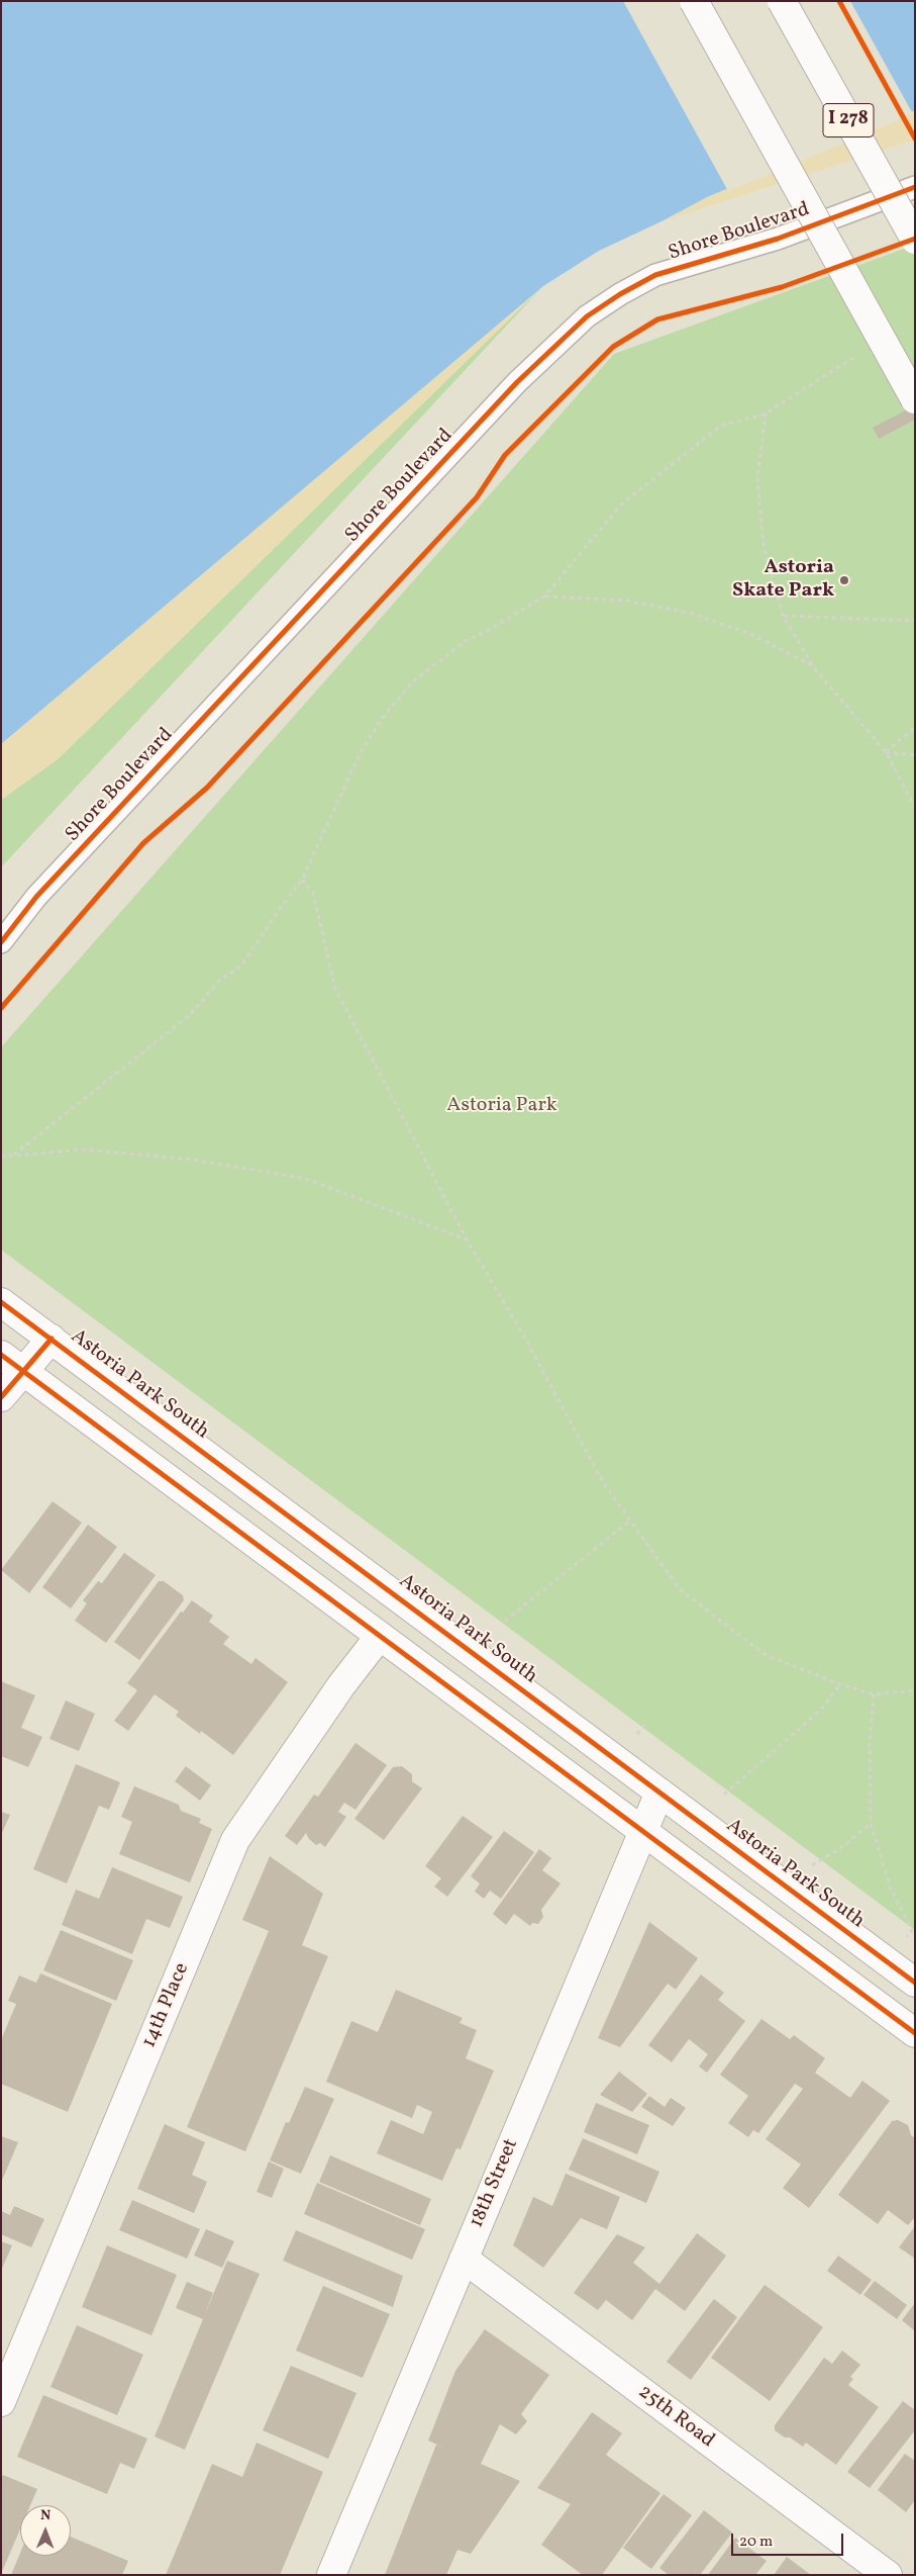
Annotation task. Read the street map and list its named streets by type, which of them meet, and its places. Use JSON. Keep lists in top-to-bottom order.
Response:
{
  "streets": {
    "main road": [
      "I 278",
      "Astoria Park South",
      "14th Place",
      "18th Street",
      "25th Road"
    ],
    "street": ["Shore Boulevard"]
  },
  "crossings": [
    ["Astoria Park South", "18th Street"],
    ["18th Street", "25th Road"]
  ],
  "parks": ["Astoria Park"],
  "places": ["Astoria Skate Park"],
  "scale_bar": "20 m",
  "north": "top"
}
